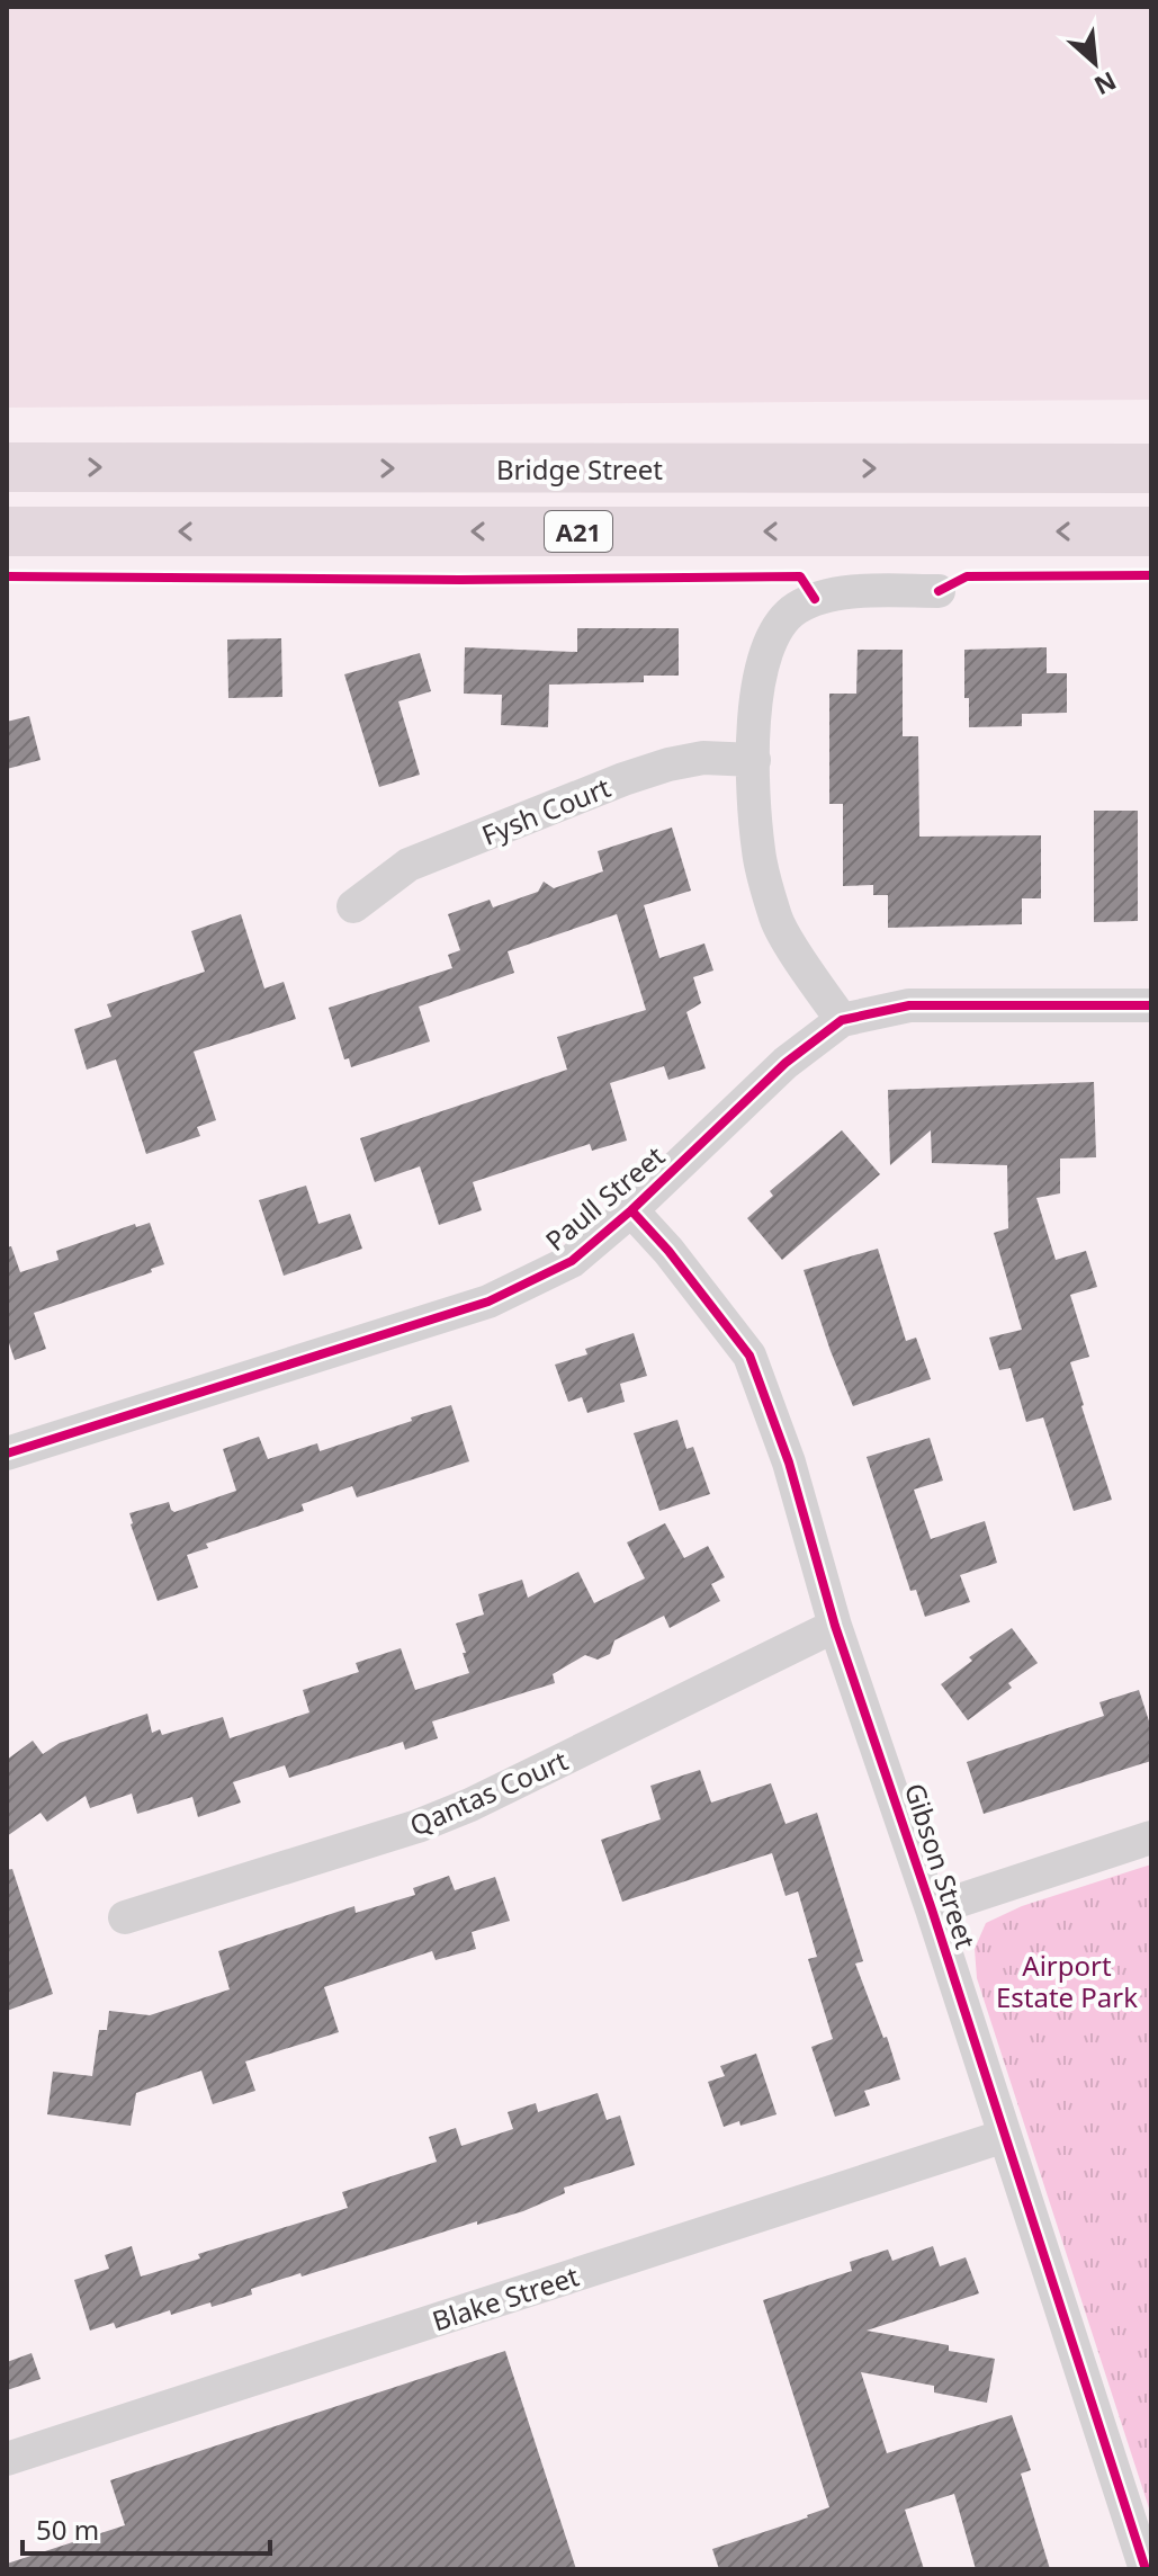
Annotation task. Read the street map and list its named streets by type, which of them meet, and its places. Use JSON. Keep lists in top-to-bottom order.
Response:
{
  "streets": {
    "highway": ["Bridge Street", "A21"],
    "street": [
      "Fysh Court",
      "Paull Street",
      "Qantas Court",
      "Gibson Street",
      "Blake Street"
    ]
  },
  "crossings": [
    ["Paull Street", "Gibson Street"],
    ["Qantas Court", "Gibson Street"],
    ["Gibson Street", "Blake Street"]
  ],
  "parks": ["Airport Estate Park"],
  "scale_bar": "50 m",
  "north": "bottom right"
}
